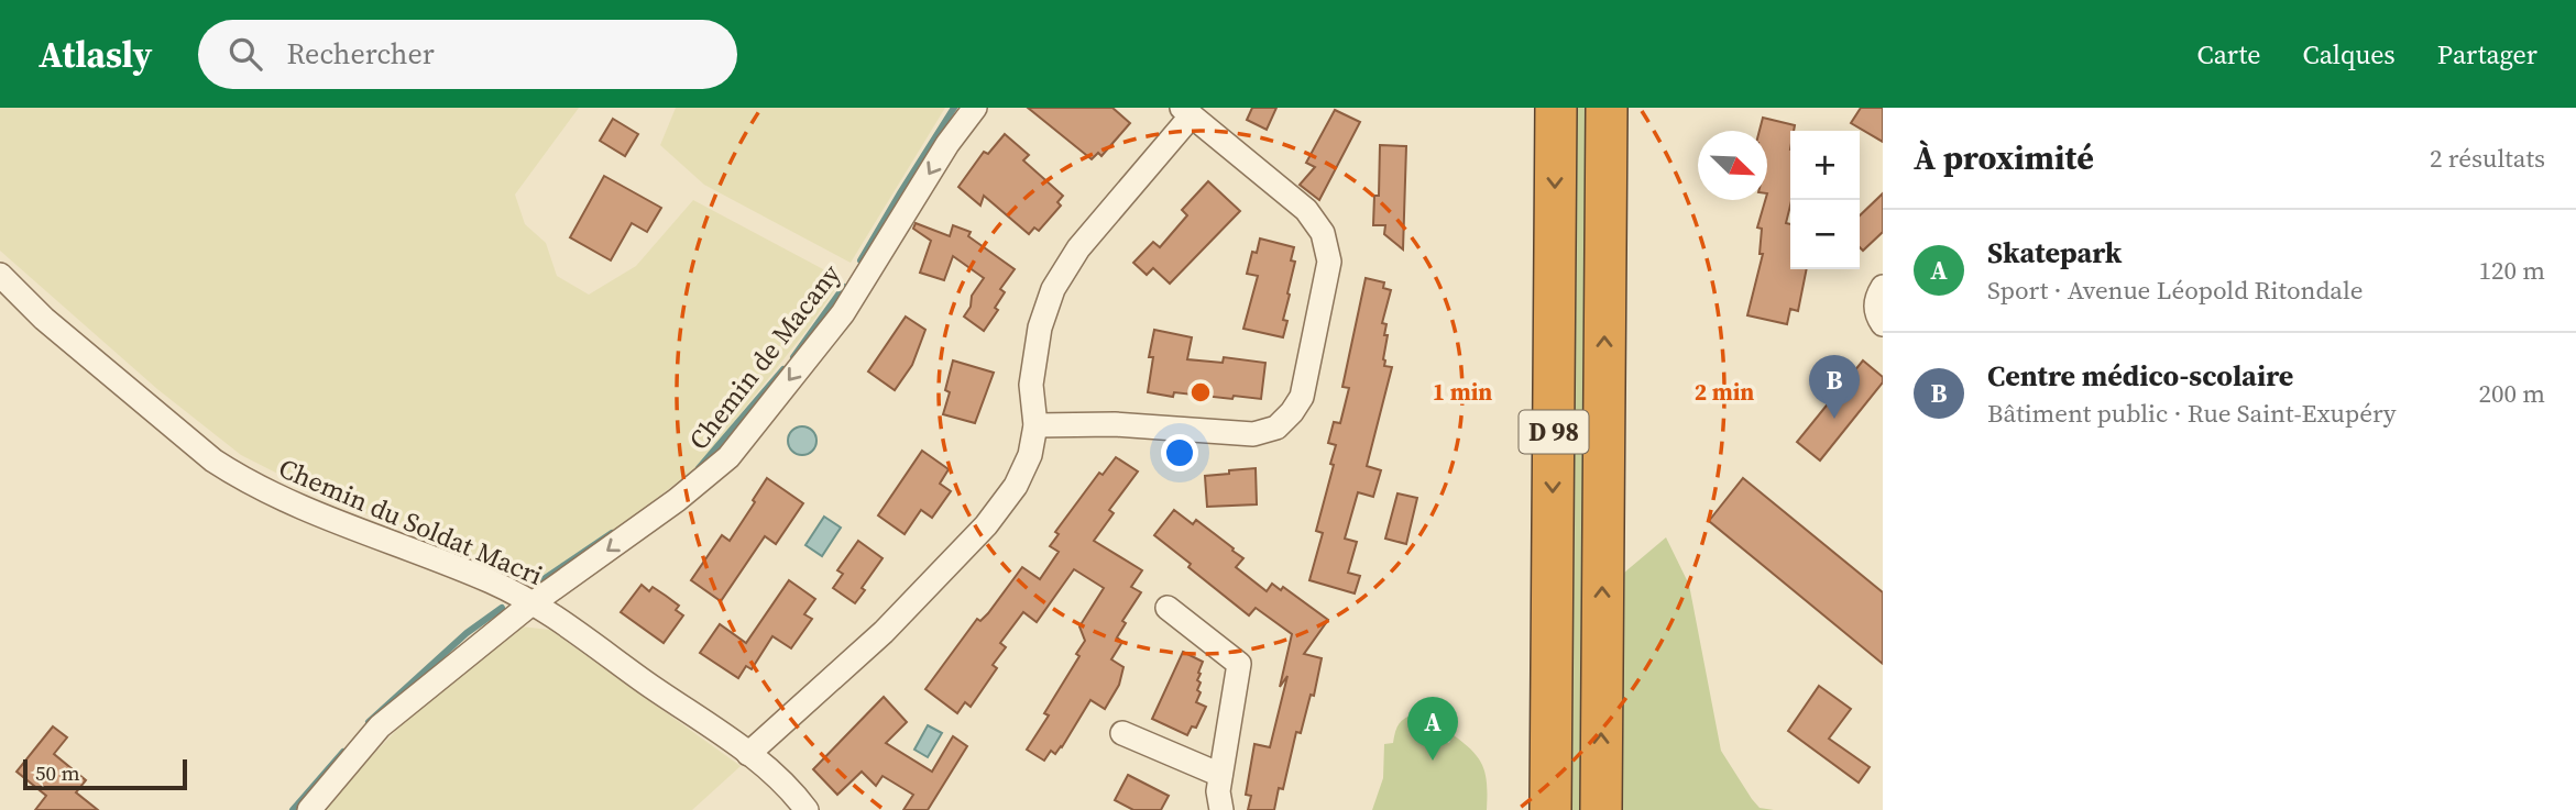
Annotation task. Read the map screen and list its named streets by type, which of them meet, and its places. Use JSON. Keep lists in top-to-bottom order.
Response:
{
  "streets": {
    "highway": ["D 98"],
    "street": ["Chemin de Macany", "Chemin du Soldat Macri"]
  },
  "crossings": [
    ["Chemin de Macany", "Chemin du Soldat Macri"]
  ],
  "scale_bar": "50 m",
  "north": "bottom right",
  "page": {
    "header": "Atlasly",
    "search": "Rechercher",
    "nav": ["Carte", "Calques", "Partager"],
    "heading": ["À proximité", "2 résultats"],
    "map_buttons": ["+", "−"],
    "list": [
      {
        "mark": "A",
        "name": "Skatepark",
        "note": "Sport · Avenue Léopold Ritondale",
        "value": "120 m"
      },
      {
        "mark": "B",
        "name": "Centre médico-scolaire",
        "note": "Bâtiment public · Rue Saint-Exupéry",
        "value": "200 m"
      }
    ],
    "pins": ["B", "A"],
    "scale": "50 m"
  },
  "rings": ["1 min", "2 min"]
}
